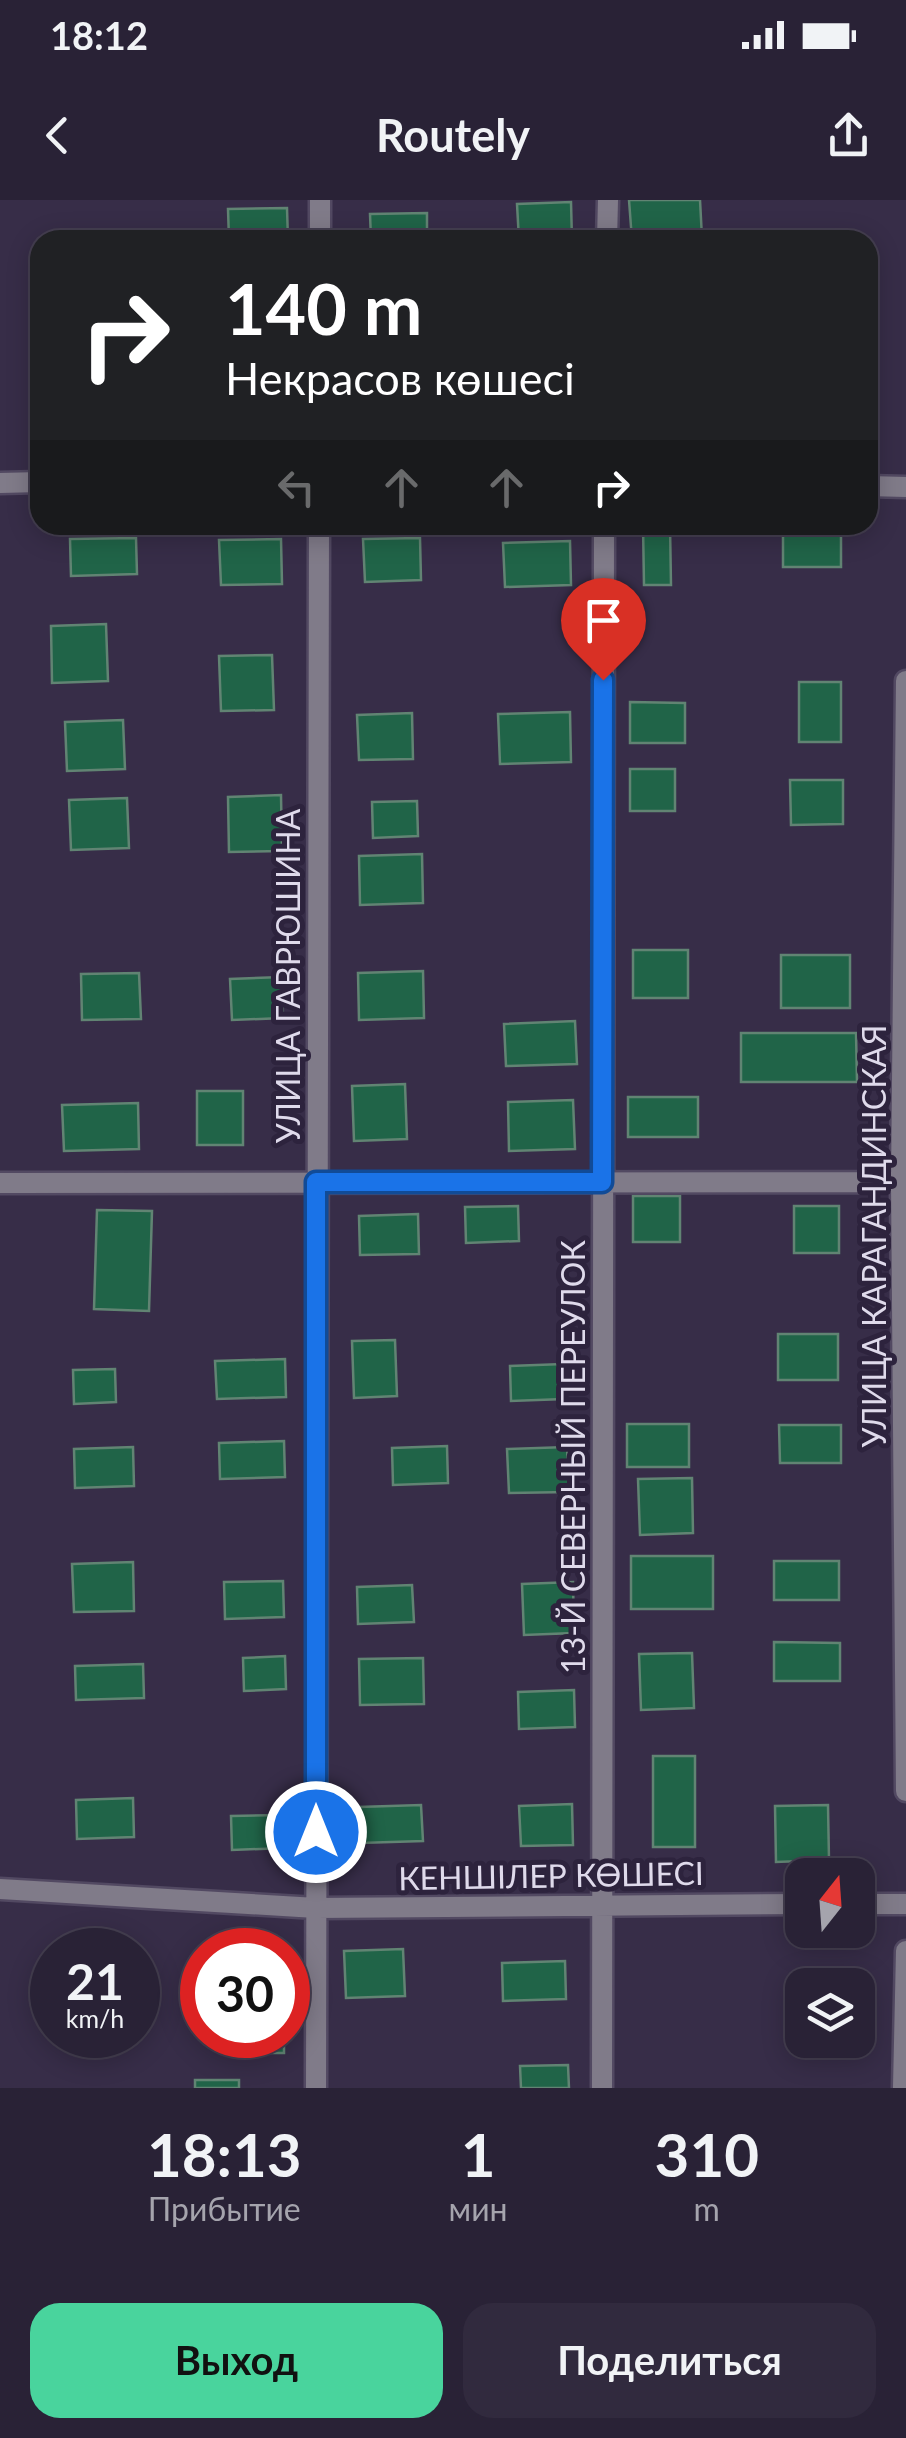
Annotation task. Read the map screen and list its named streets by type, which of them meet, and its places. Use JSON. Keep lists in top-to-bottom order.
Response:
{
  "streets": {
    "street": [
      "УЛИЦА ГАВРЮШИНА",
      "УЛИЦА КАРАГАНДИНСКАЯ",
      "13-Й СЕВЕРНЫЙ ПЕРЕУЛОК",
      "КЕНШІЛЕР КӨШЕСІ"
    ]
  },
  "crossings": [
    ["УЛИЦА ГАВРЮШИНА", "КЕНШІЛЕР КӨШЕСІ"],
    ["13-Й СЕВЕРНЫЙ ПЕРЕУЛОК", "КЕНШІЛЕР КӨШЕСІ"]
  ],
  "north": "top",
  "page": {
    "status": "18:12",
    "header": "Routely",
    "turn": ["140 m", "Некрасов көшесі"],
    "speed": "21 km/h",
    "limit": "30",
    "eta": [
      "18:13",
      "Прибытие",
      "1",
      "мин",
      "310",
      "m"
    ],
    "buttons": ["Выход", "Поделиться"]
  }
}
